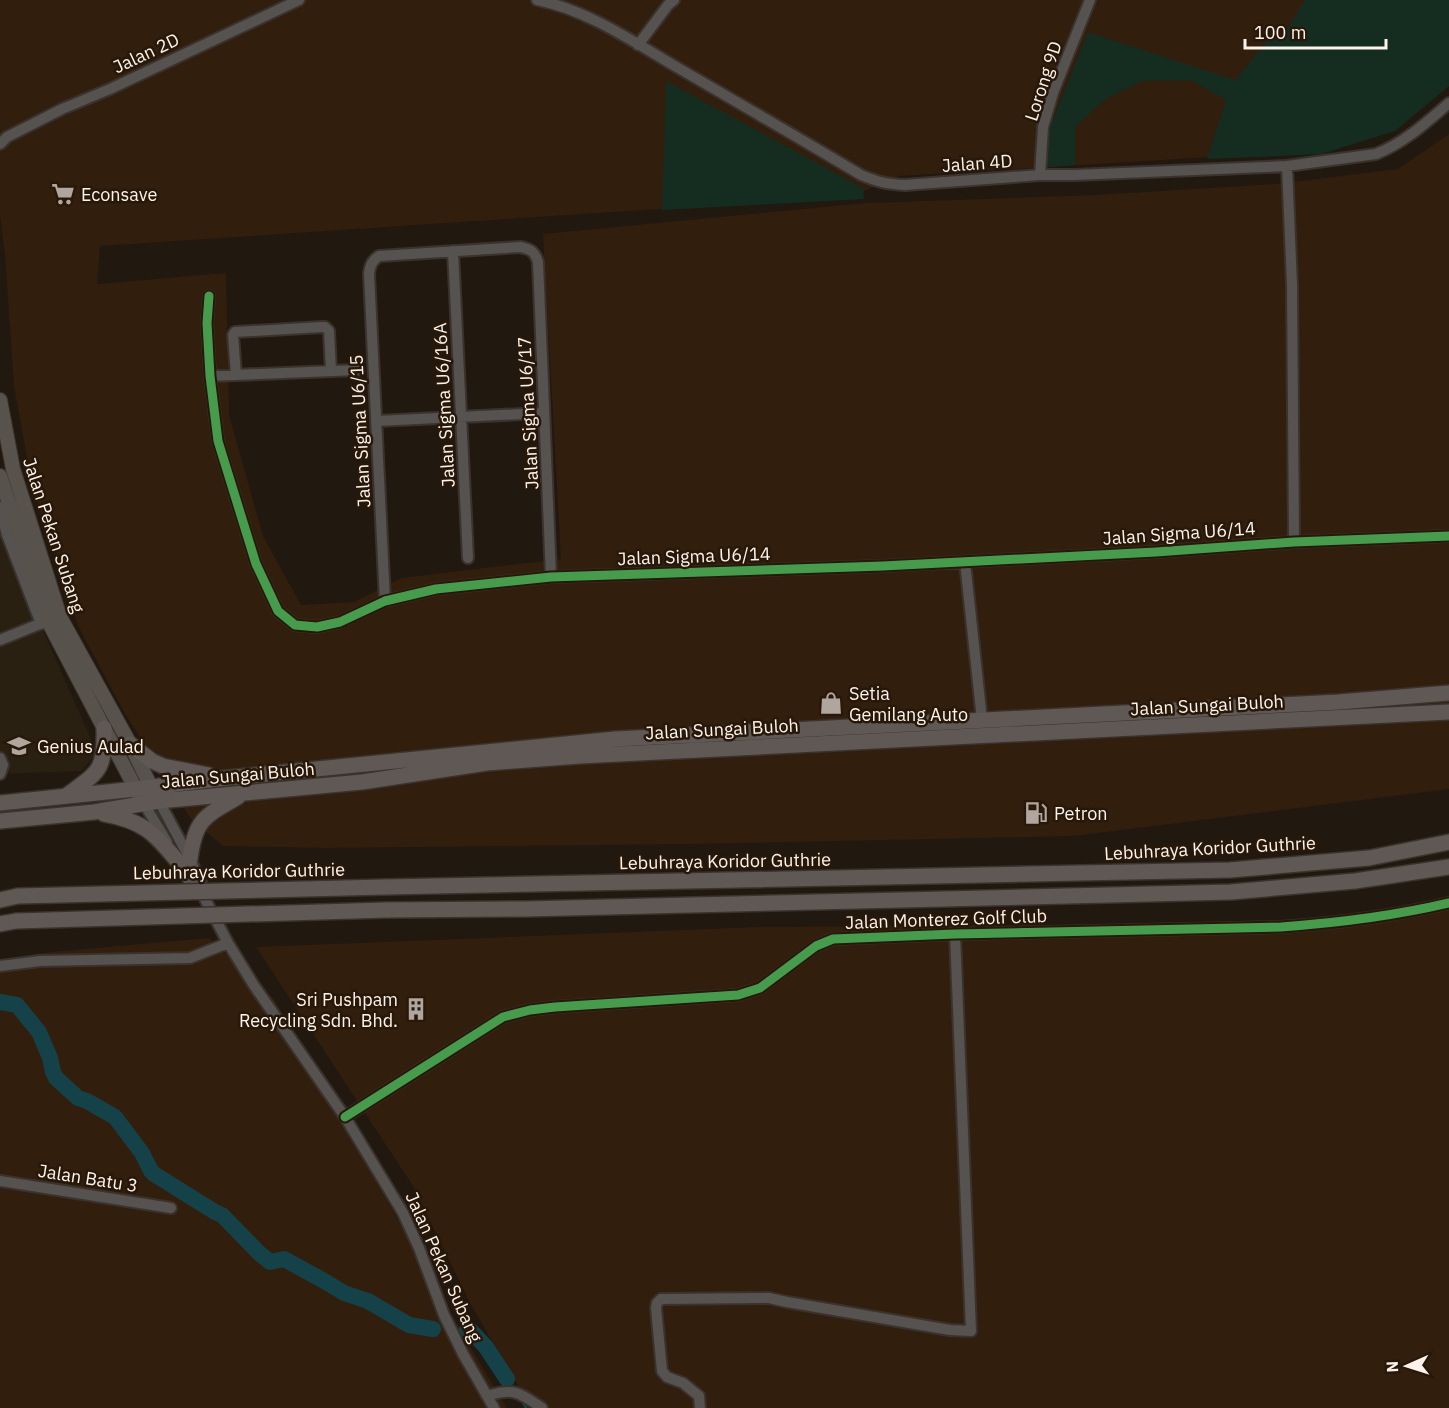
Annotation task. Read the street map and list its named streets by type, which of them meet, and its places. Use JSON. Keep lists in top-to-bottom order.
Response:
{
  "streets": {
    "highway": ["Jalan Sungai Buloh", "Lebuhraya Koridor Guthrie"],
    "main road": ["Jalan Pekan Subang"],
    "street": [
      "Jalan 2D",
      "Lorong 9D",
      "Jalan 4D",
      "Jalan Sigma U6/16A",
      "Jalan Sigma U6/17",
      "Jalan Sigma U6/15",
      "Jalan Sigma U6/14",
      "Jalan Monterez Golf Club",
      "Jalan Batu 3"
    ]
  },
  "crossings": [
    ["Lorong 9D", "Jalan 4D"],
    ["Jalan Sigma U6/16A", "Jalan Sigma U6/17"],
    ["Jalan Sigma U6/16A", "Jalan Sigma U6/15"],
    ["Jalan Sigma U6/17", "Jalan Sigma U6/15"],
    ["Jalan Sigma U6/17", "Jalan Sigma U6/14"],
    ["Jalan Sigma U6/15", "Jalan Sigma U6/14"],
    ["Jalan Pekan Subang", "Jalan Sungai Buloh"],
    ["Jalan Pekan Subang", "Jalan Monterez Golf Club"]
  ],
  "places": {
    "supermarket": ["Econsave"],
    "shop": ["Setia Gemilang Auto"],
    "school or university": ["Genius Aulad"],
    "fuel station": ["Petron"],
    "building": ["Sri Pushpam Recycling Sdn. Bhd."]
  },
  "scale_bar": "100 m",
  "north": "left"
}
